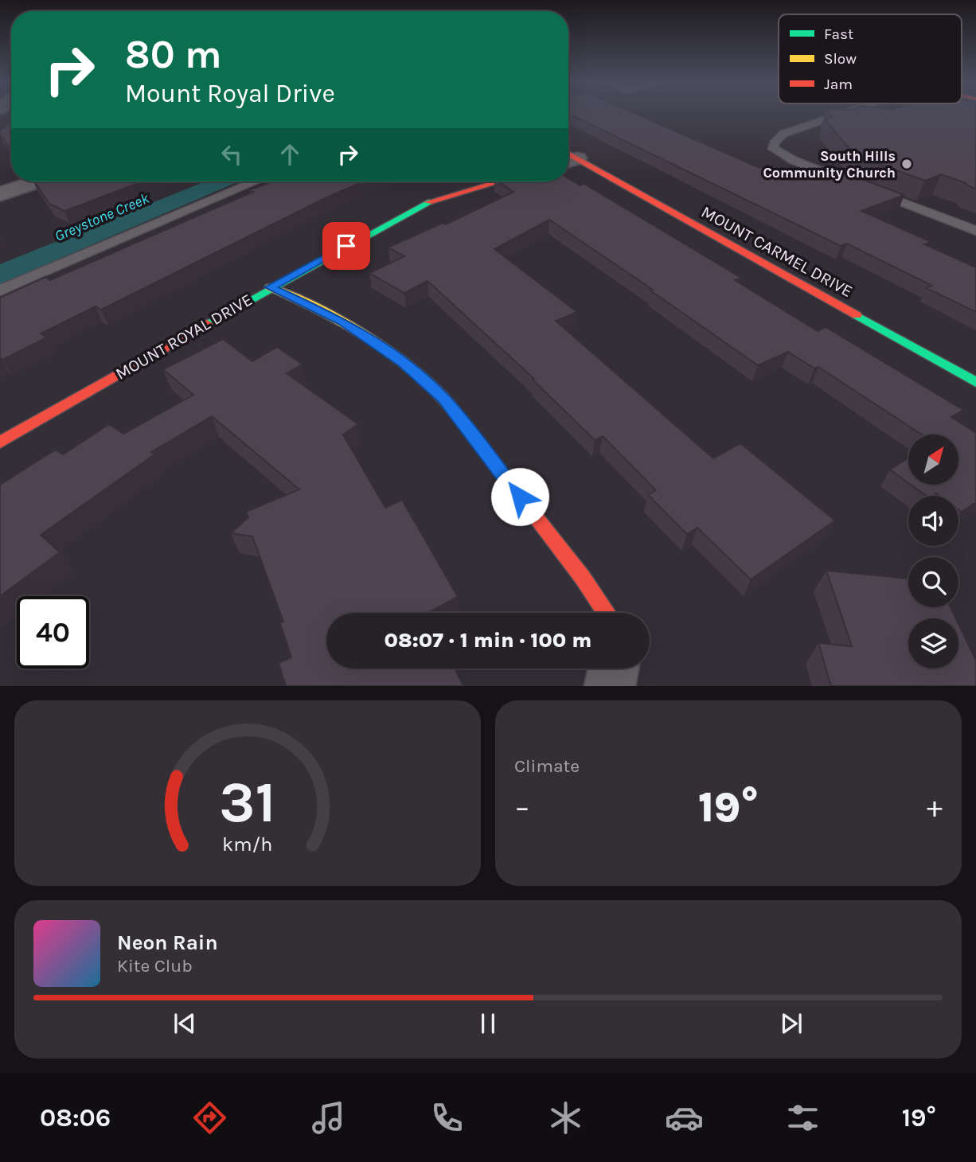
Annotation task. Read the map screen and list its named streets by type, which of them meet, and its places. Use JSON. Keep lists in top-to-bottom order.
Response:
{
  "streets": {
    "street": ["MOUNT CARMEL DRIVE", "MOUNT ROYAL DRIVE"]
  },
  "water": ["Greystone Creek"],
  "places": ["South Hills Community Church"],
  "legend": ["Fast", "Slow", "Jam"],
  "north": "top right",
  "page": {
    "turn": ["80 m", "Mount Royal Drive"],
    "limit": "40",
    "trip": "08:07 · 1 min · 100 m",
    "tile": "Climate",
    "heat": ["−", "19°", "+"],
    "song": ["Neon Rain", "Kite Club"],
    "tabs": ["08:06", "19°"],
    "gauge": ["31", "km/h"]
  }
}
